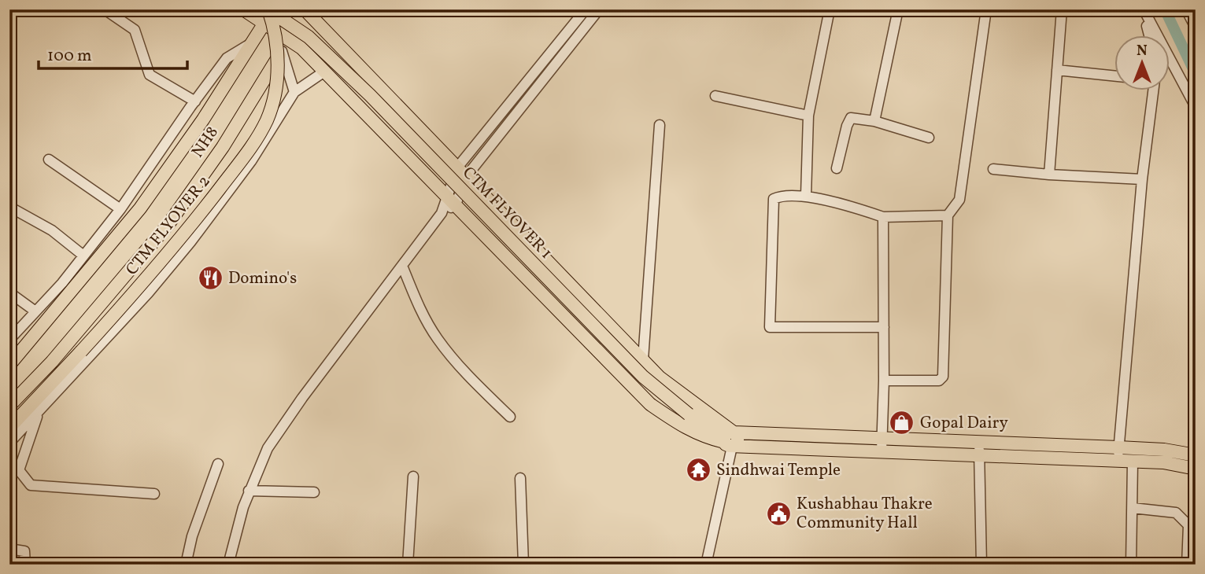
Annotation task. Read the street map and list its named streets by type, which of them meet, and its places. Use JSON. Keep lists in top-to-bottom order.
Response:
{
  "streets": {
    "main road": ["NH8", "CTM FLYOVER 1", "CTM FLYOVER 2"]
  },
  "crossings": [
    ["CTM FLYOVER 1", "CTM FLYOVER 2"]
  ],
  "places": {
    "restaurant": ["Domino's"],
    "shop": ["Gopal Dairy"],
    "temple": ["Sindhwai Temple"],
    "public building": ["Kushabhau Thakre Community Hall"]
  },
  "scale_bar": "100 m",
  "north": "top"
}
